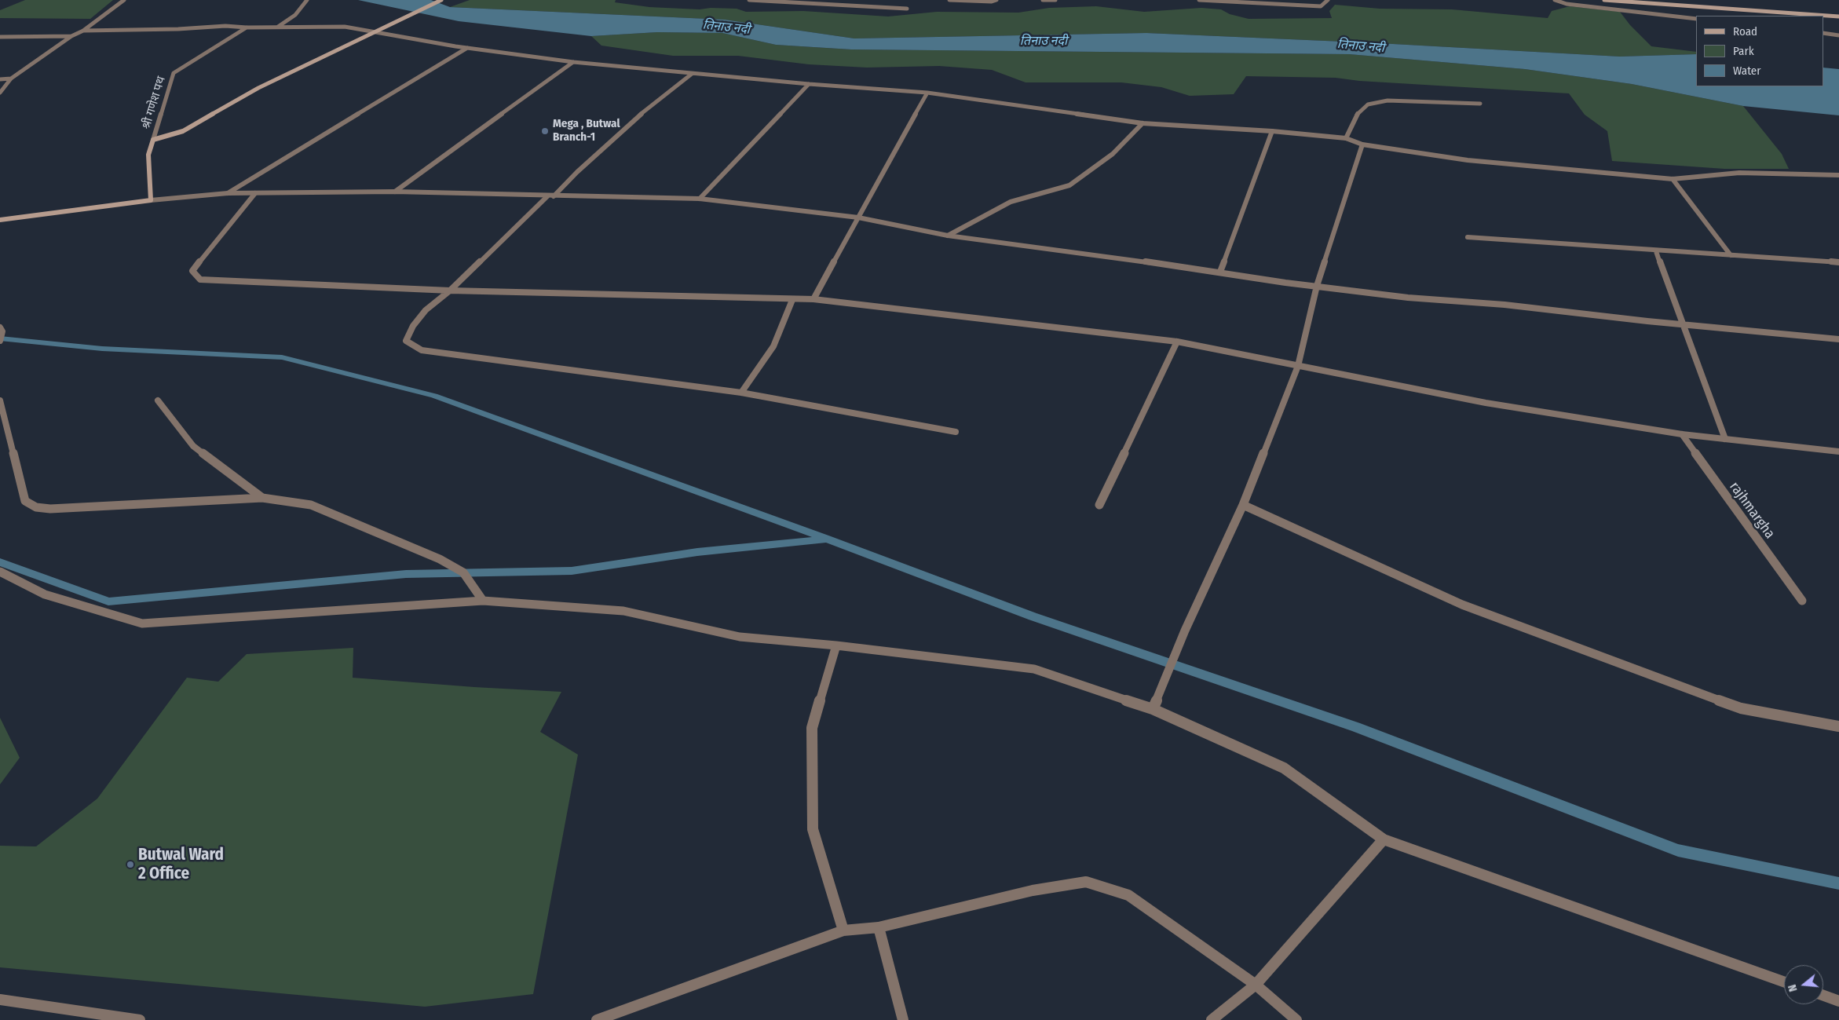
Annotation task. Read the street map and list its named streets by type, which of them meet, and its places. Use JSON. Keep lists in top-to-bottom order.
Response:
{
  "streets": {
    "main road": ["श्री गणेश पथ"],
    "street": ["rajhmargha"]
  },
  "water": ["तिनाउ नदी"],
  "places": ["Mega , Butwal Branch-1", "Butwal Ward 2 Office"],
  "legend": ["Road", "Park", "Water"],
  "north": "left"
}
